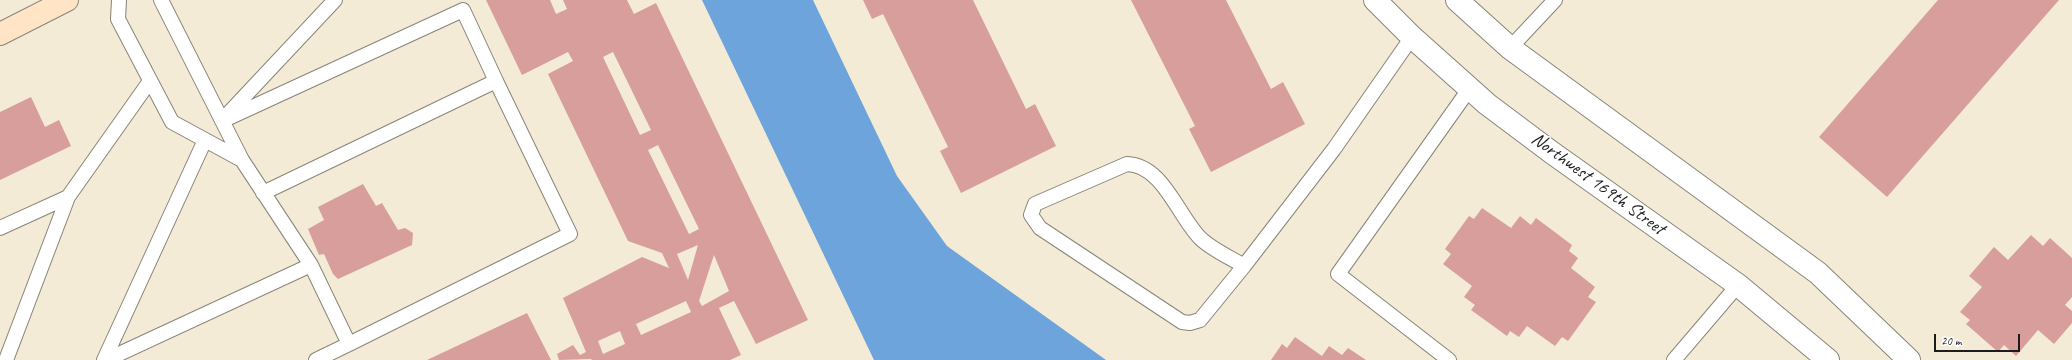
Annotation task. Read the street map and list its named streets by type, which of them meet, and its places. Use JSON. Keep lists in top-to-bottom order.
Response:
{
  "streets": {
    "street": ["Northwest 169th Street"]
  },
  "scale_bar": "20 m"
}
